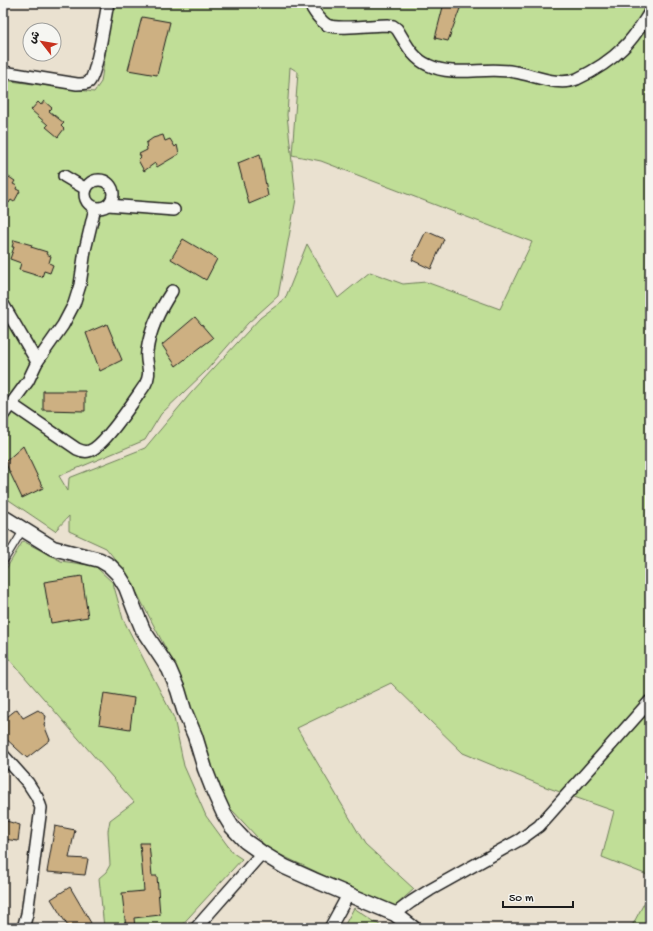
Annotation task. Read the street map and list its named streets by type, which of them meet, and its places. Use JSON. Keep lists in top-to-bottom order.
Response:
{
  "scale_bar": "50 m",
  "north": "top left"
}
